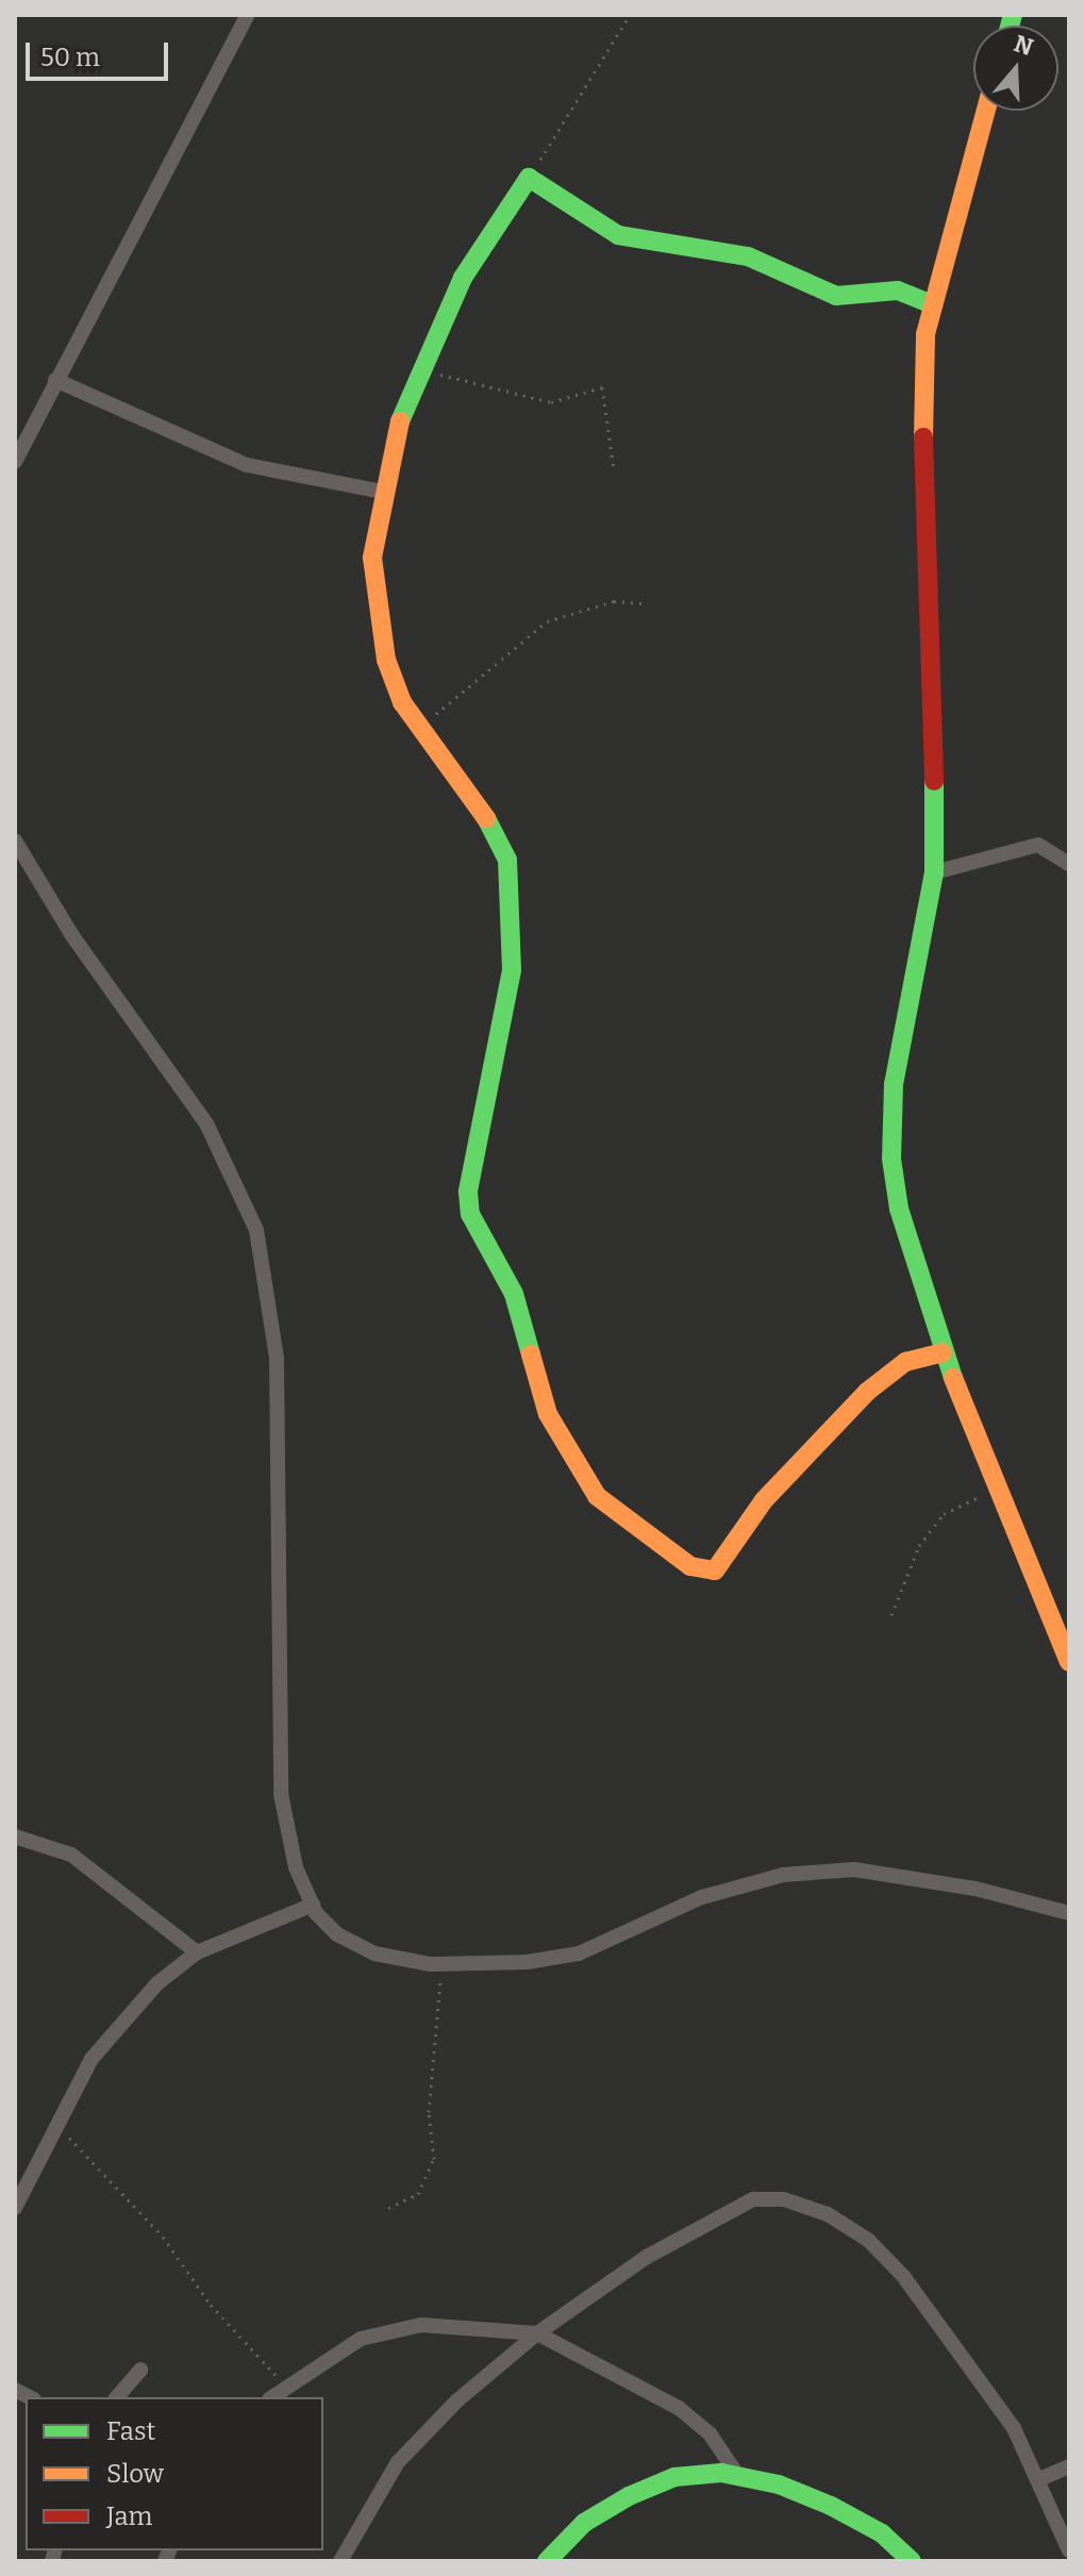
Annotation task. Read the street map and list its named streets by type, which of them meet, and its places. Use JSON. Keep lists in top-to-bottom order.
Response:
{
  "legend": ["Fast", "Slow", "Jam"],
  "scale_bar": "50 m",
  "north": "top"
}
